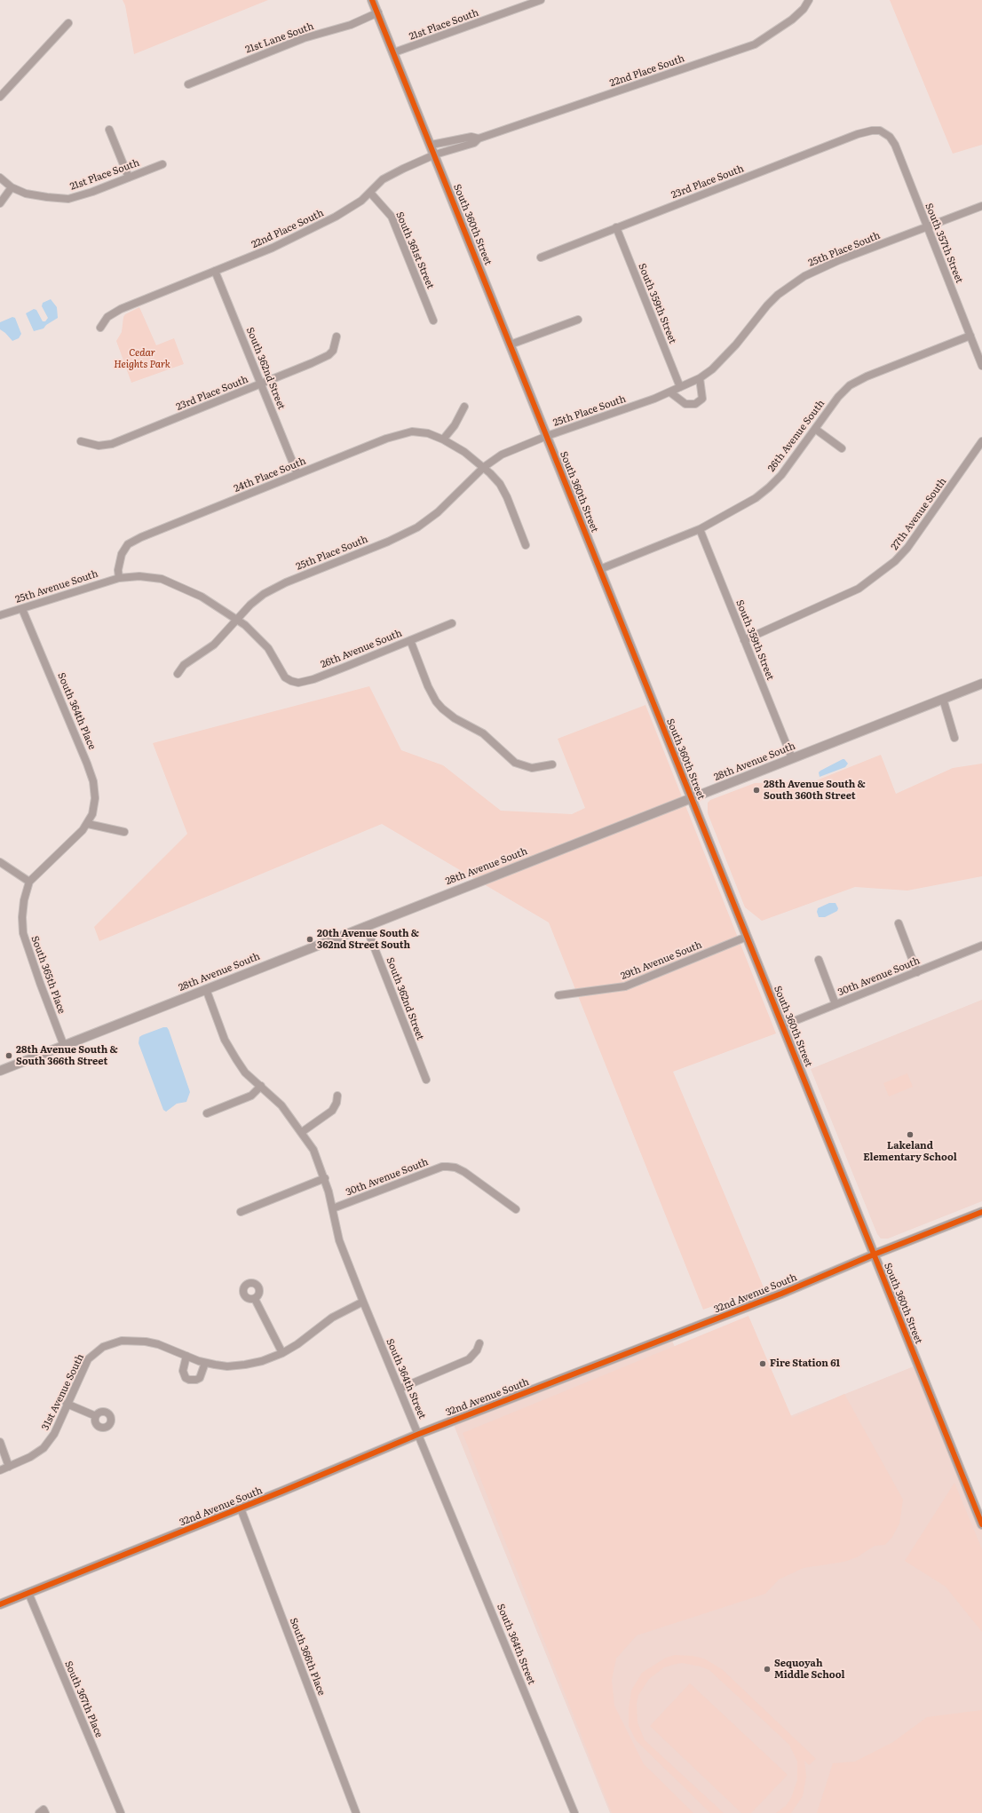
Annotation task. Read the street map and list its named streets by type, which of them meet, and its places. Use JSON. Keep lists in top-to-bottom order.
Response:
{
  "streets": {
    "street": [
      "21st Place South",
      "21st Lane South",
      "22nd Place South",
      "23rd Place South",
      "South 360th Street",
      "South 357th Street",
      "25th Place South",
      "South 361st Street",
      "South 359th Street",
      "South 362nd Street",
      "26th Avenue South",
      "24th Place South",
      "27th Avenue South",
      "25th Avenue South",
      "South 364th Place",
      "28th Avenue South",
      "29th Avenue South",
      "South 365th Place",
      "30th Avenue South",
      "32nd Avenue South",
      "South 364th Street",
      "31st Avenue South",
      "South 366th Place",
      "South 367th Place"
    ]
  },
  "crossings": [
    ["21st Place South", "South 360th Street"],
    ["21st Lane South", "South 360th Street"],
    ["22nd Place South", "South 360th Street"],
    ["22nd Place South", "South 361st Street"],
    ["22nd Place South", "South 362nd Street"],
    ["23rd Place South", "South 357th Street"],
    ["23rd Place South", "South 359th Street"],
    ["23rd Place South", "South 362nd Street"],
    ["South 360th Street", "25th Place South"],
    ["South 360th Street", "26th Avenue South"],
    ["South 360th Street", "28th Avenue South"],
    ["South 360th Street", "29th Avenue South"],
    ["South 360th Street", "30th Avenue South"],
    ["South 360th Street", "32nd Avenue South"],
    ["South 357th Street", "25th Place South"],
    ["South 357th Street", "26th Avenue South"],
    ["25th Place South", "South 359th Street"],
    ["25th Place South", "26th Avenue South"],
    ["25th Place South", "24th Place South"],
    ["25th Place South", "25th Avenue South"],
    ["South 359th Street", "26th Avenue South"],
    ["South 359th Street", "27th Avenue South"],
    ["South 359th Street", "28th Avenue South"],
    ["South 362nd Street", "24th Place South"],
    ["South 362nd Street", "28th Avenue South"],
    ["26th Avenue South", "25th Avenue South"],
    ["24th Place South", "25th Avenue South"],
    ["25th Avenue South", "South 364th Place"],
    ["28th Avenue South", "South 365th Place"],
    ["28th Avenue South", "South 364th Street"],
    ["30th Avenue South", "South 364th Street"],
    ["32nd Avenue South", "South 364th Street"],
    ["32nd Avenue South", "South 366th Place"],
    ["32nd Avenue South", "South 367th Place"],
    ["South 364th Street", "31st Avenue South"]
  ],
  "parks": ["Cedar Heights Park"],
  "places": [
    "28th Avenue South & South 360th Street",
    "20th Avenue South & 362nd Street South",
    "28th Avenue South & South 366th Street",
    "Lakeland Elementary School",
    "Fire Station 61",
    "Sequoyah Middle School"
  ]
}
